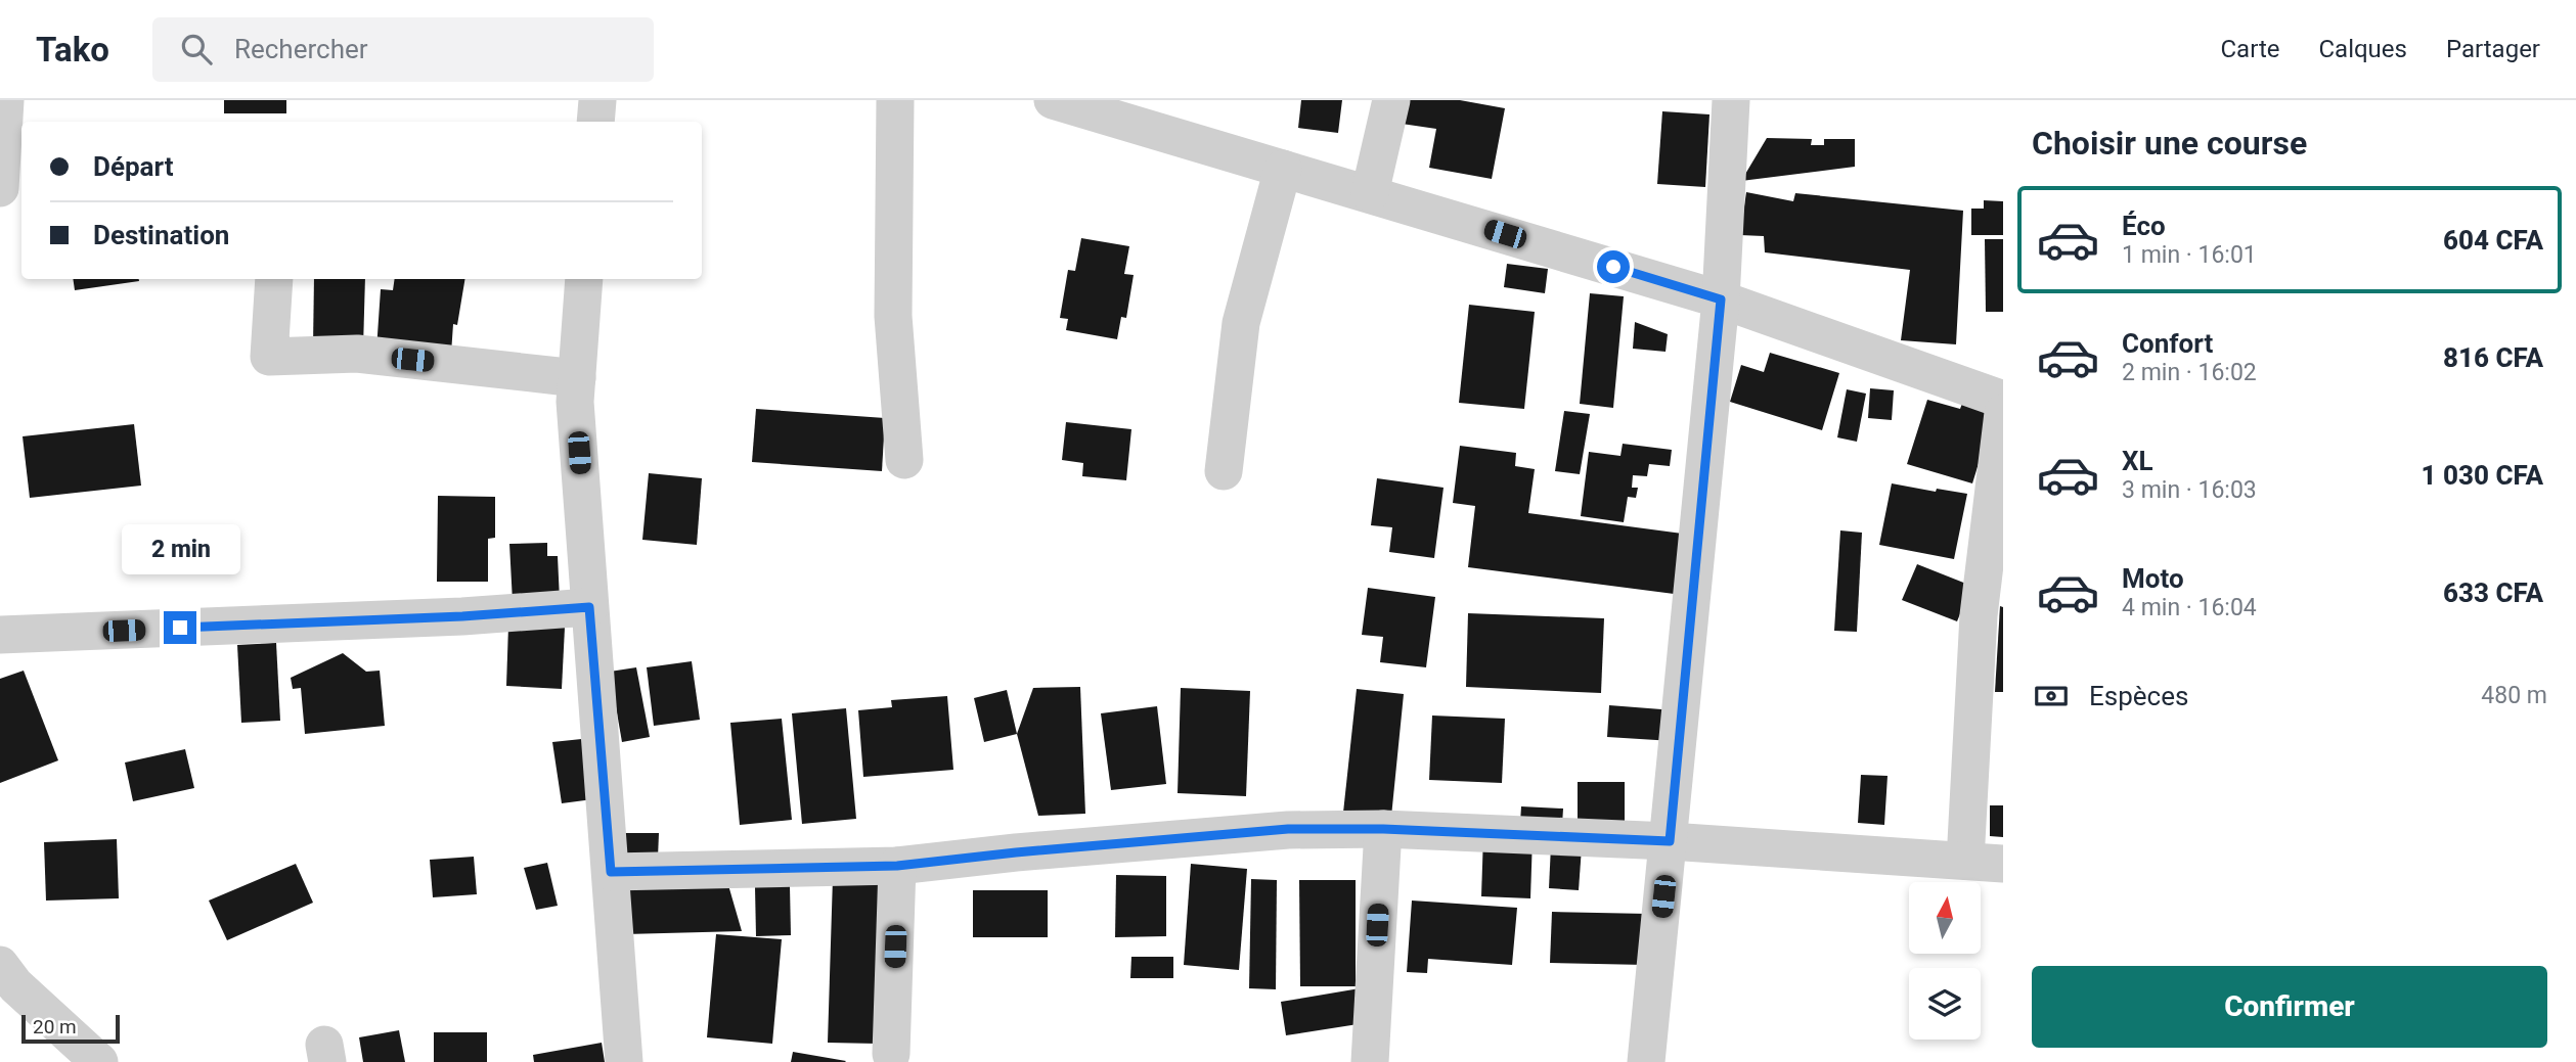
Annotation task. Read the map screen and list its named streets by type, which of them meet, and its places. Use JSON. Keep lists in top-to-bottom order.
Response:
{
  "scale_bar": "20 m",
  "north": "top",
  "page": {
    "header": "Tako",
    "search": "Rechercher",
    "nav": ["Carte", "Calques", "Partager"],
    "heading": "Choisir une course",
    "banner": ["Départ", "Destination"],
    "list": [
      {
        "name": "Éco",
        "note": "1 min · 16:01",
        "value": "604 CFA"
      },
      {
        "name": "Confort",
        "note": "2 min · 16:02",
        "value": "816 CFA"
      },
      {
        "name": "XL",
        "note": "3 min · 16:03",
        "value": "1 030 CFA"
      },
      {
        "name": "Moto",
        "note": "4 min · 16:04",
        "value": "633 CFA"
      }
    ],
    "bubble": "2 min",
    "pay": ["Espèces", "480 m"],
    "buttons": "Confirmer",
    "scale": "20 m"
  }
}
